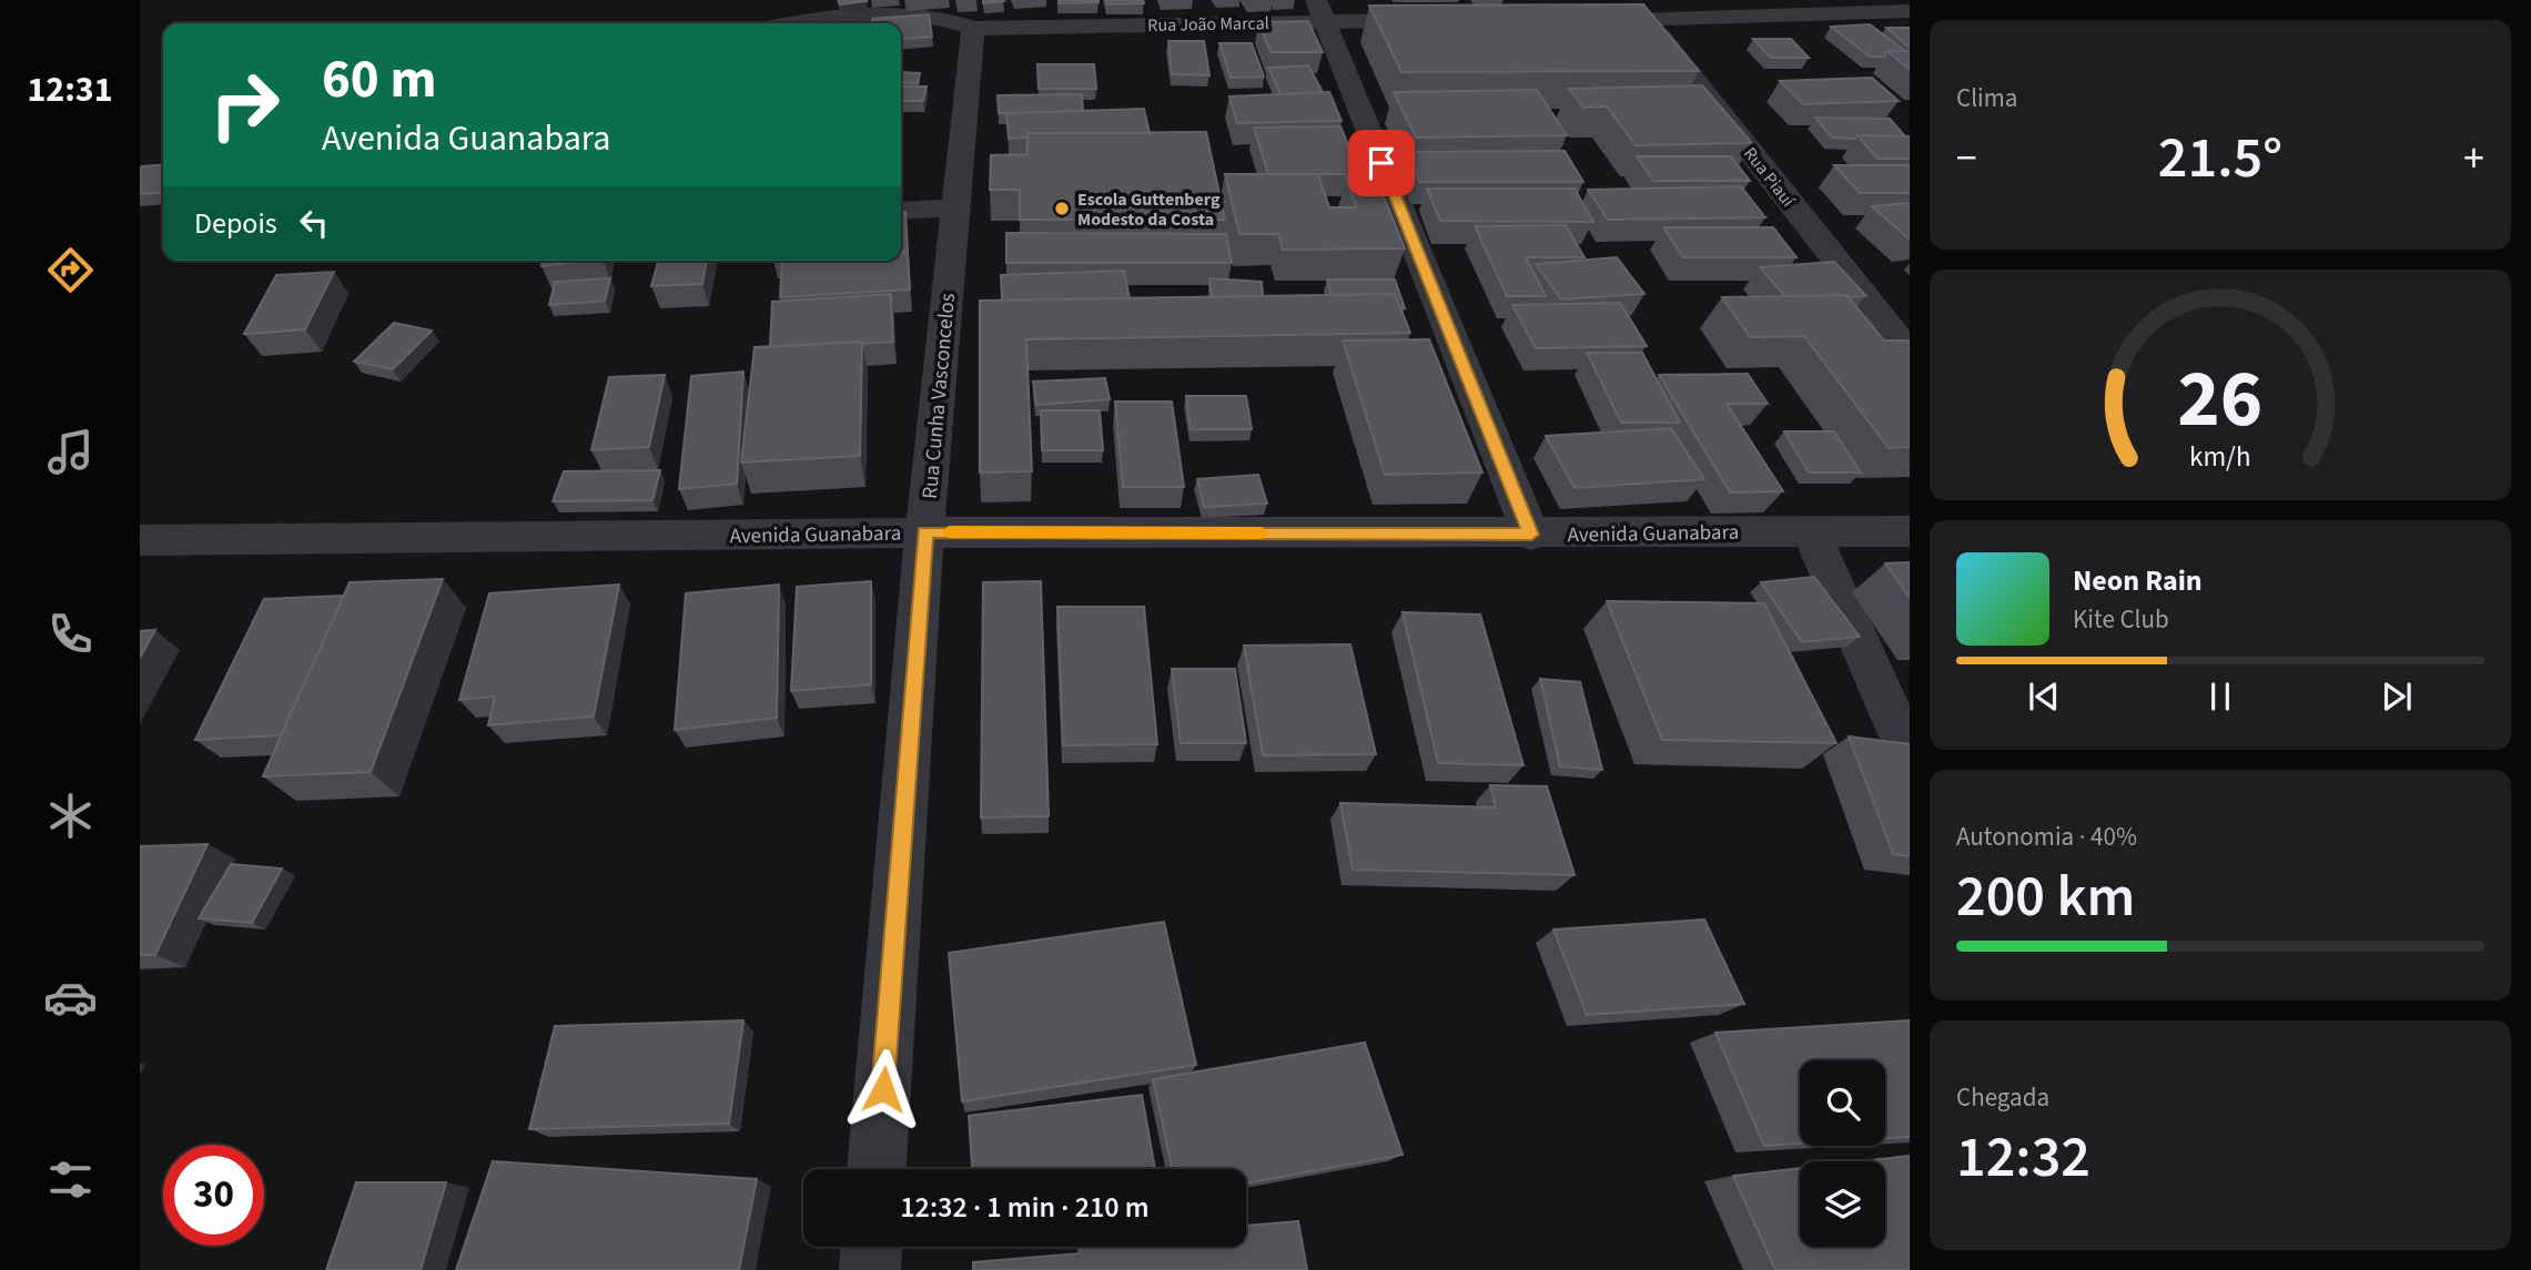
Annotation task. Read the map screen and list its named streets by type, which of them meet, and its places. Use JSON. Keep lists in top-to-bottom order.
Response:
{
  "streets": {
    "street": [
      "Rua João Marcal",
      "Rua Piauí",
      "Rua Cunha Vasconcelos",
      "Avenida Guanabara"
    ]
  },
  "crossings": [
    ["Rua João Marcal", "Rua Cunha Vasconcelos"],
    ["Rua Cunha Vasconcelos", "Avenida Guanabara"]
  ],
  "places": ["Escola Guttenberg Modesto da Costa"],
  "page": {
    "tabs": "12:31",
    "tile": [
      "Clima",
      ["Autonomia · 40%", "200 km"],
      ["Chegada", "12:32"]
    ],
    "turn": ["60 m", "Avenida Guanabara"],
    "heat": ["−", "21.5°", "+"],
    "then": "Depois",
    "song": ["Neon Rain", "Kite Club"],
    "limit": "30",
    "trip": "12:32 · 1 min · 210 m",
    "gauge": ["26", "km/h"]
  }
}
